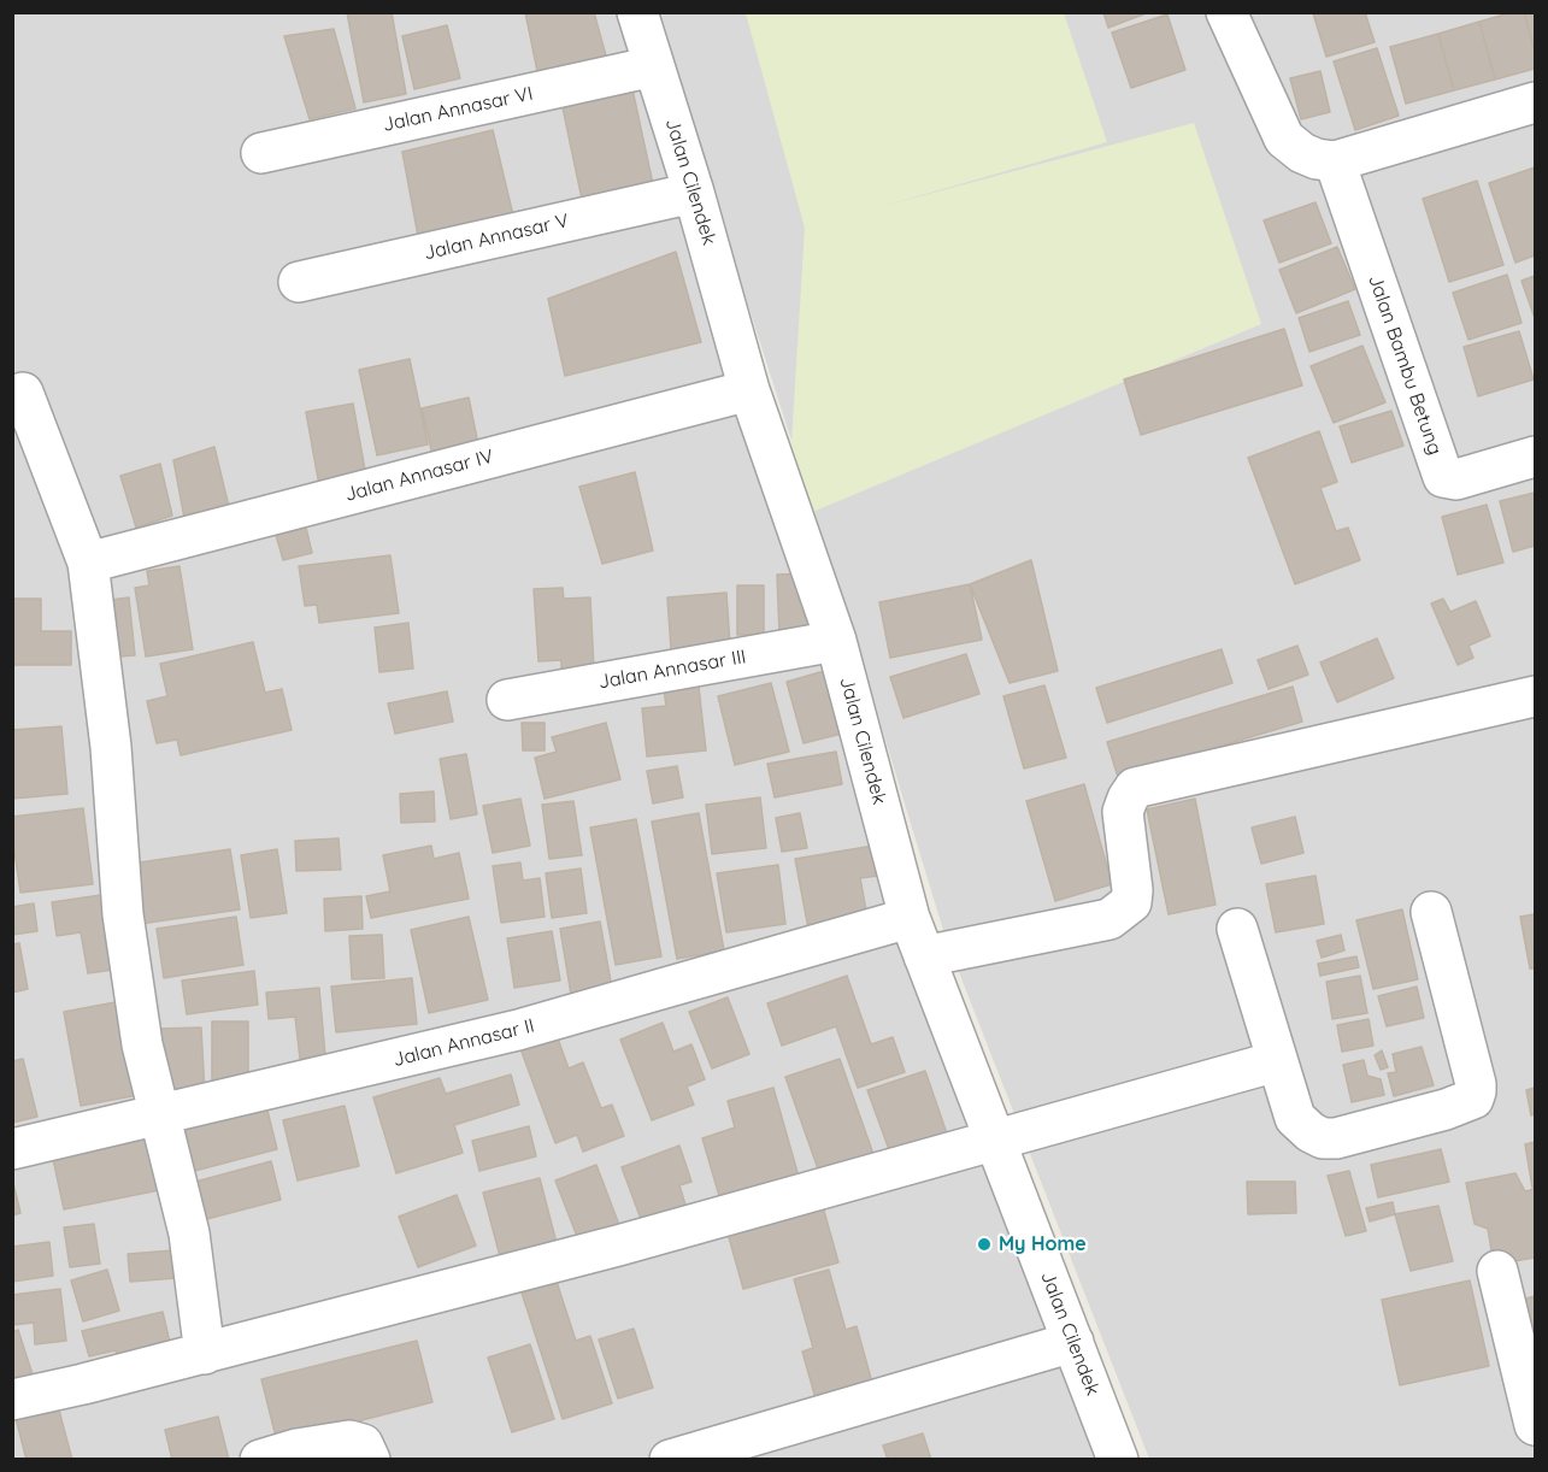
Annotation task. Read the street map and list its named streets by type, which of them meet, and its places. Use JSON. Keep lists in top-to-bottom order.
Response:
{
  "streets": {
    "street": [
      "Jalan Annasar VI",
      "Jalan Cilendek",
      "Jalan Annasar V",
      "Jalan Bambu Betung",
      "Jalan Annasar IV",
      "Jalan Annasar III",
      "Jalan Annasar II"
    ]
  },
  "crossings": [
    ["Jalan Annasar VI", "Jalan Cilendek"],
    ["Jalan Cilendek", "Jalan Annasar V"],
    ["Jalan Cilendek", "Jalan Annasar IV"],
    ["Jalan Cilendek", "Jalan Annasar III"],
    ["Jalan Cilendek", "Jalan Annasar II"]
  ],
  "places": ["My Home"]
}
